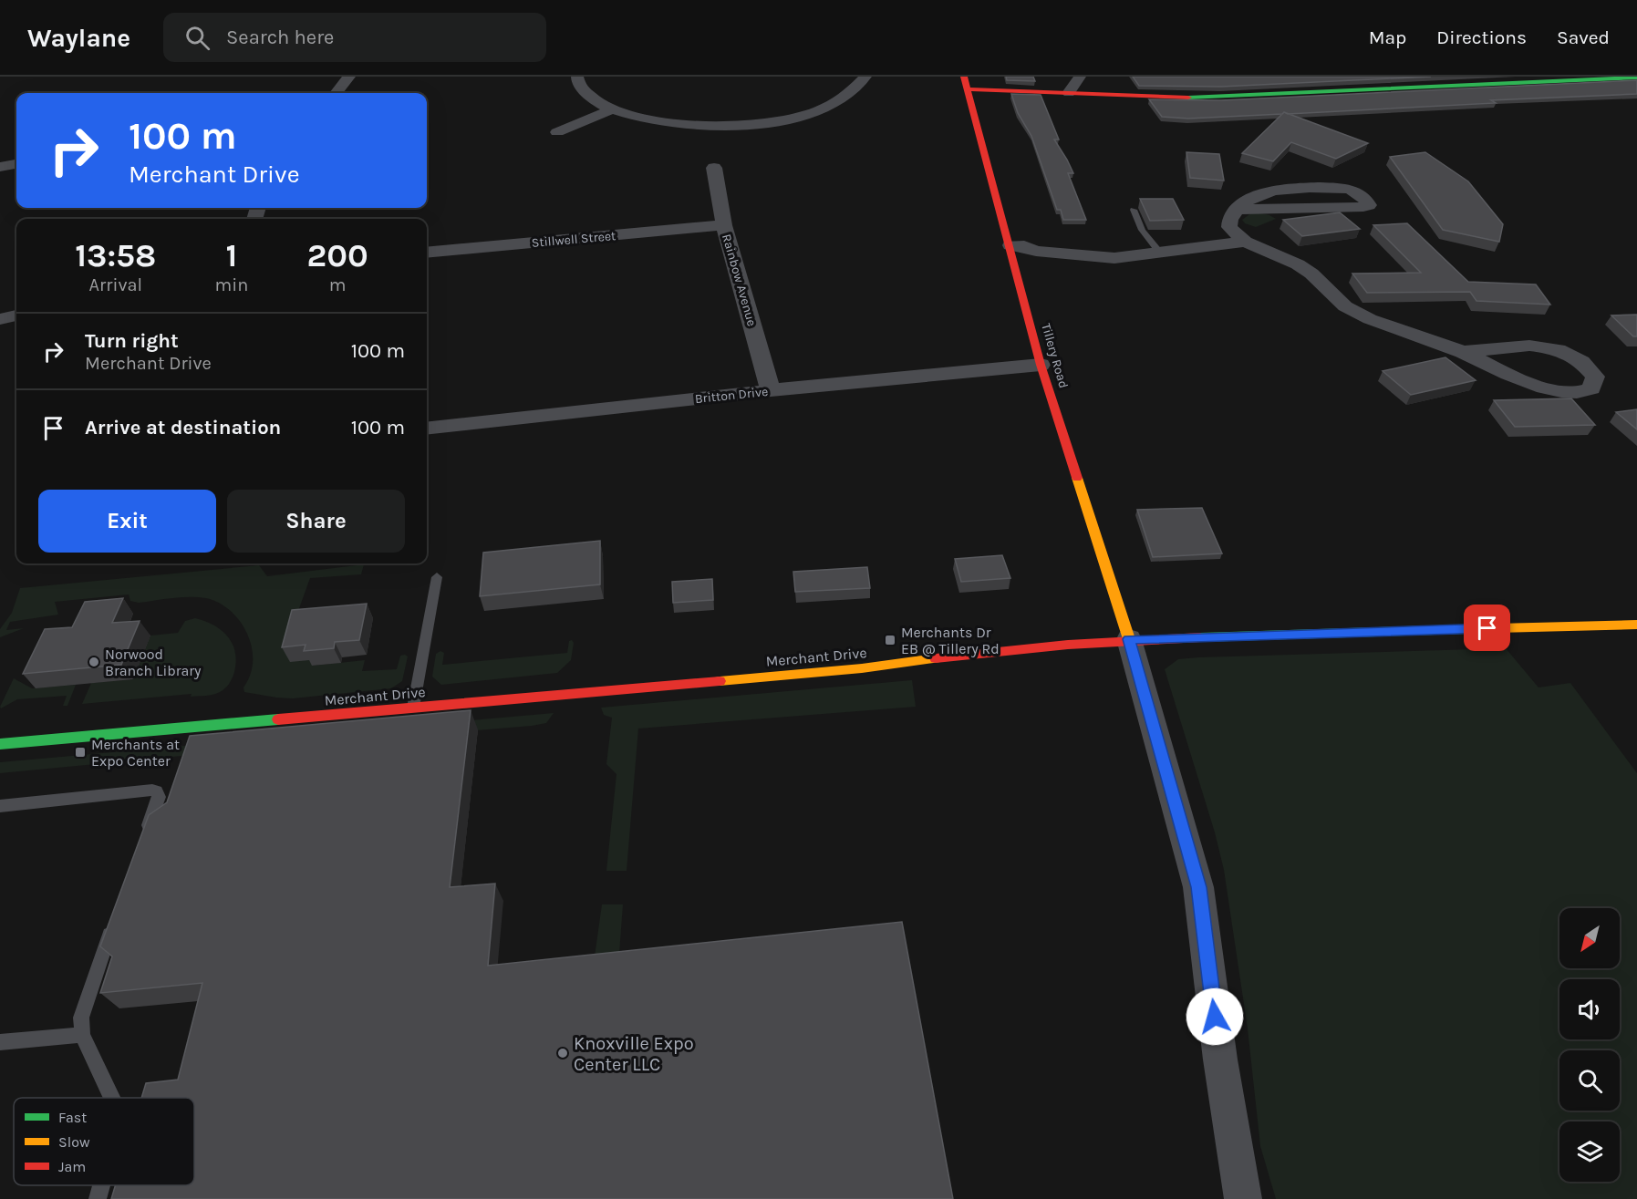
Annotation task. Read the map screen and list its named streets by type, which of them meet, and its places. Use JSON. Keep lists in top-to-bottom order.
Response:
{
  "streets": {
    "street": [
      "Stillwell Street",
      "Rainbow Avenue",
      "Tillery Road",
      "Britton Drive",
      "Merchant Drive"
    ]
  },
  "crossings": [
    ["Stillwell Street", "Rainbow Avenue"],
    ["Rainbow Avenue", "Britton Drive"],
    ["Tillery Road", "Britton Drive"],
    ["Tillery Road", "Merchant Drive"]
  ],
  "places": {
    "transit": ["Merchants Dr EB @ Tillery Rd", "Merchants at Expo Center"],
    "other": ["Norwood Branch Library", "Knoxville Expo Center LLC"]
  },
  "legend": ["Fast", "Slow", "Jam"],
  "north": "bottom left",
  "page": {
    "header": "Waylane",
    "search": "Search here",
    "nav": ["Map", "Directions", "Saved"],
    "turn": ["100 m", "Merchant Drive"],
    "eta": [
      "13:58",
      "Arrival",
      "1",
      "min",
      "200",
      "m"
    ],
    "list": [
      {
        "name": "Turn right",
        "note": "Merchant Drive",
        "value": "100 m"
      },
      {
        "name": "Arrive at destination",
        "value": "100 m"
      }
    ],
    "buttons": ["Exit", "Share"]
  }
}
